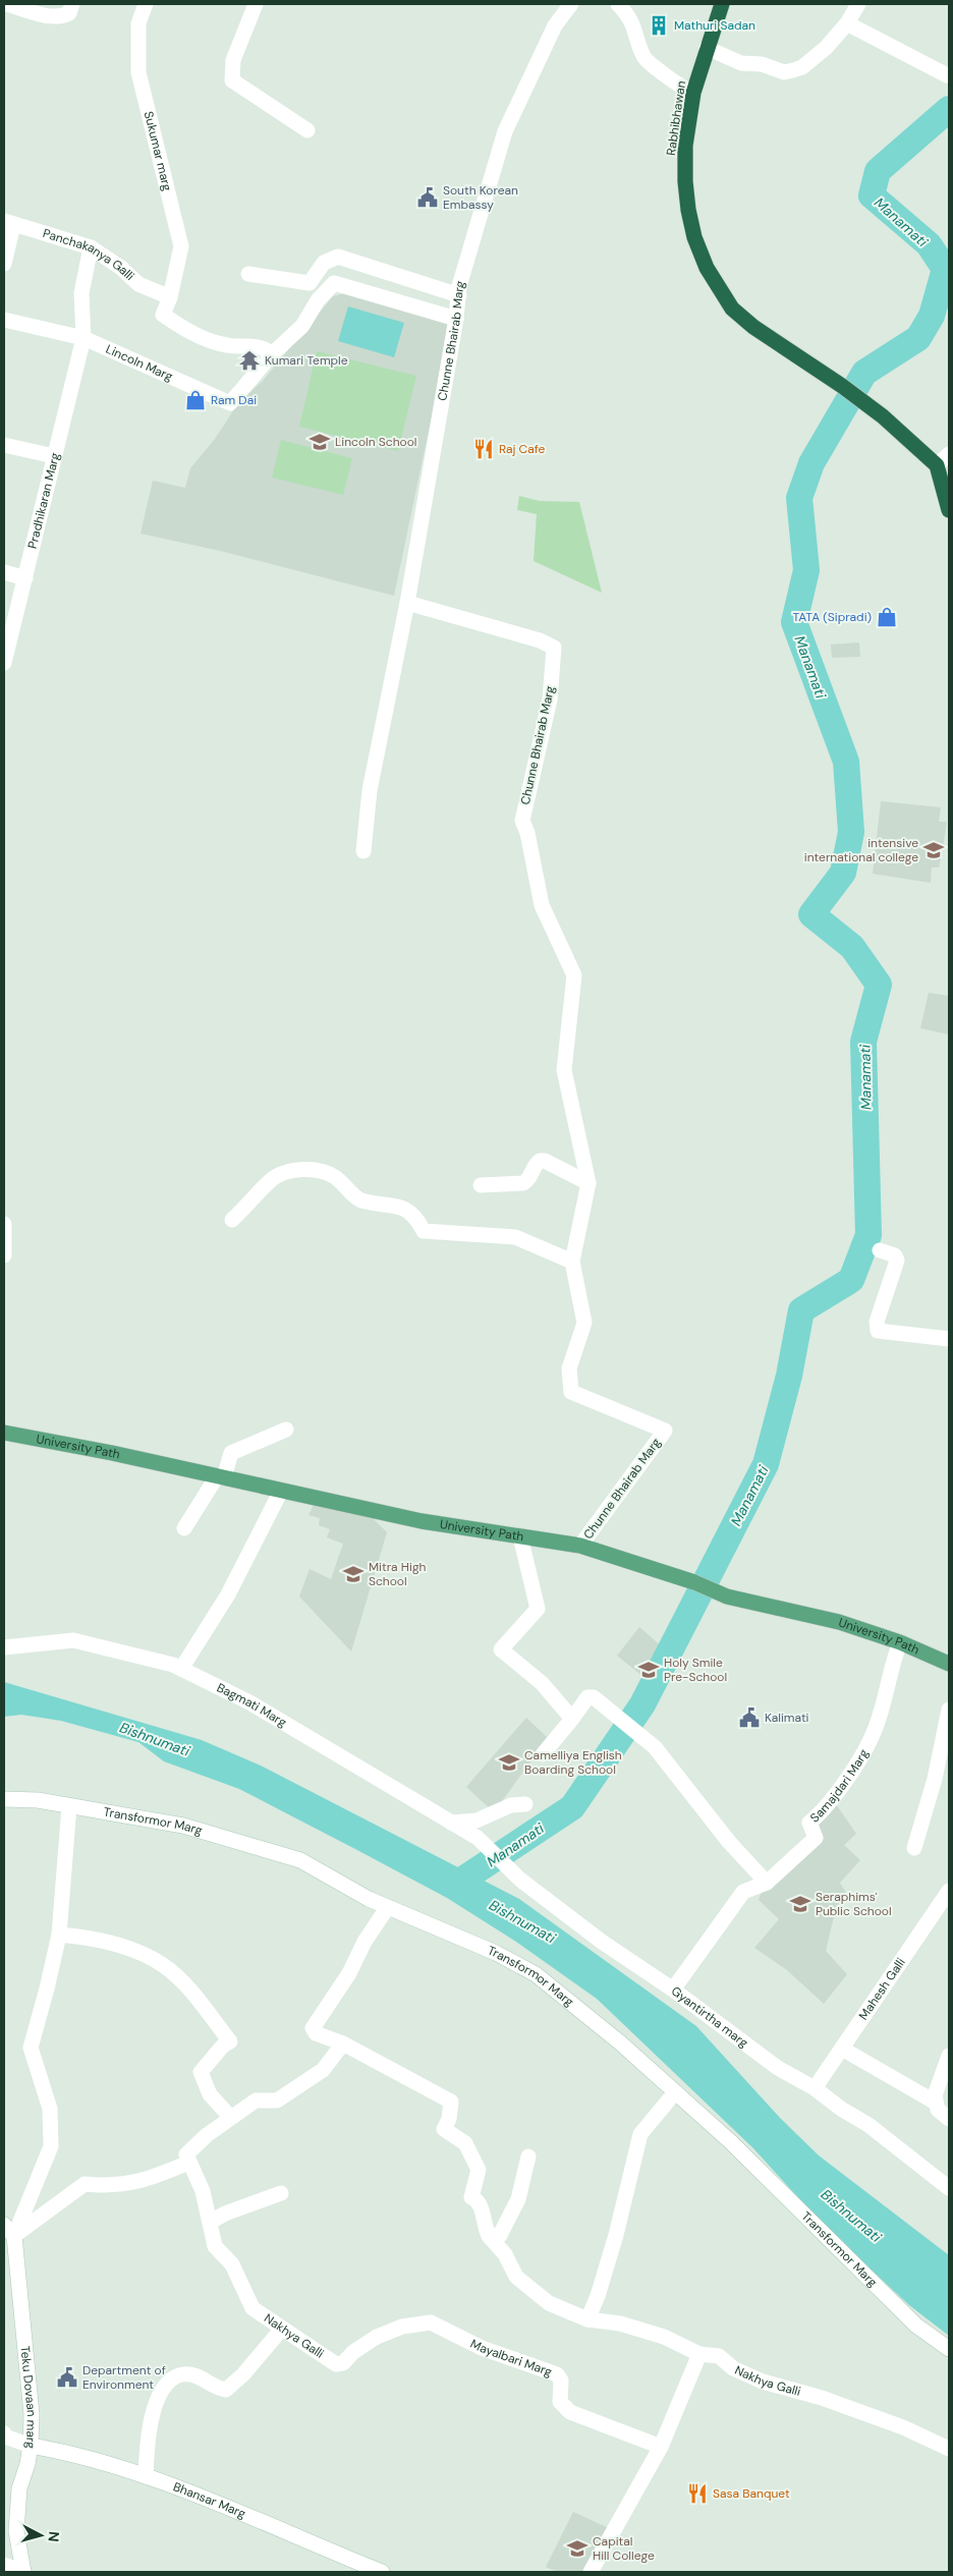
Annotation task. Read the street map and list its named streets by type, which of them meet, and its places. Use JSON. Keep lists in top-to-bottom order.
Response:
{
  "streets": {
    "highway": ["Rabhibhawan"],
    "main road": ["University Path"],
    "street": [
      "Sukumar marg",
      "Panchakanya Galli",
      "Chunne Bhairab Marg",
      "Lincoln Marg",
      "Pradhikaran Marg",
      "Bagmati Marg",
      "Samajdari Marg",
      "Transformor Marg",
      "Mahesh Galli",
      "Gyantirtha marg",
      "Nakhya Galli",
      "Mayalbari Marg",
      "Teku Dovaan marg",
      "Bhansar Marg"
    ]
  },
  "crossings": [
    ["Sukumar marg", "Panchakanya Galli"],
    ["Sukumar marg", "Lincoln Marg"],
    ["Panchakanya Galli", "Pradhikaran Marg"],
    ["Chunne Bhairab Marg", "Lincoln Marg"],
    ["Chunne Bhairab Marg", "University Path"],
    ["Lincoln Marg", "Pradhikaran Marg"],
    ["University Path", "Samajdari Marg"],
    ["Bagmati Marg", "Gyantirtha marg"],
    ["Samajdari Marg", "Gyantirtha marg"],
    ["Mahesh Galli", "Gyantirtha marg"],
    ["Nakhya Galli", "Mayalbari Marg"],
    ["Teku Dovaan marg", "Bhansar Marg"]
  ],
  "water": ["Manamati", "Bishnumati"],
  "places": {
    "building": ["Mathuri Sadan"],
    "public building": ["South Korean Embassy", "Kalimati", "Department of Environment"],
    "temple": ["Kumari Temple"],
    "shop": ["Ram Dai", "TATA (Sipradi)"],
    "school or university": [
      "Lincoln School",
      "intensive international college",
      "Mitra High School",
      "Holy Smile Pre-School",
      "Camelliya English Boarding School",
      "Seraphims' Public School",
      "Capital Hill College"
    ],
    "restaurant": ["Raj Cafe", "Sasa Banquet"]
  },
  "north": "right"
}
